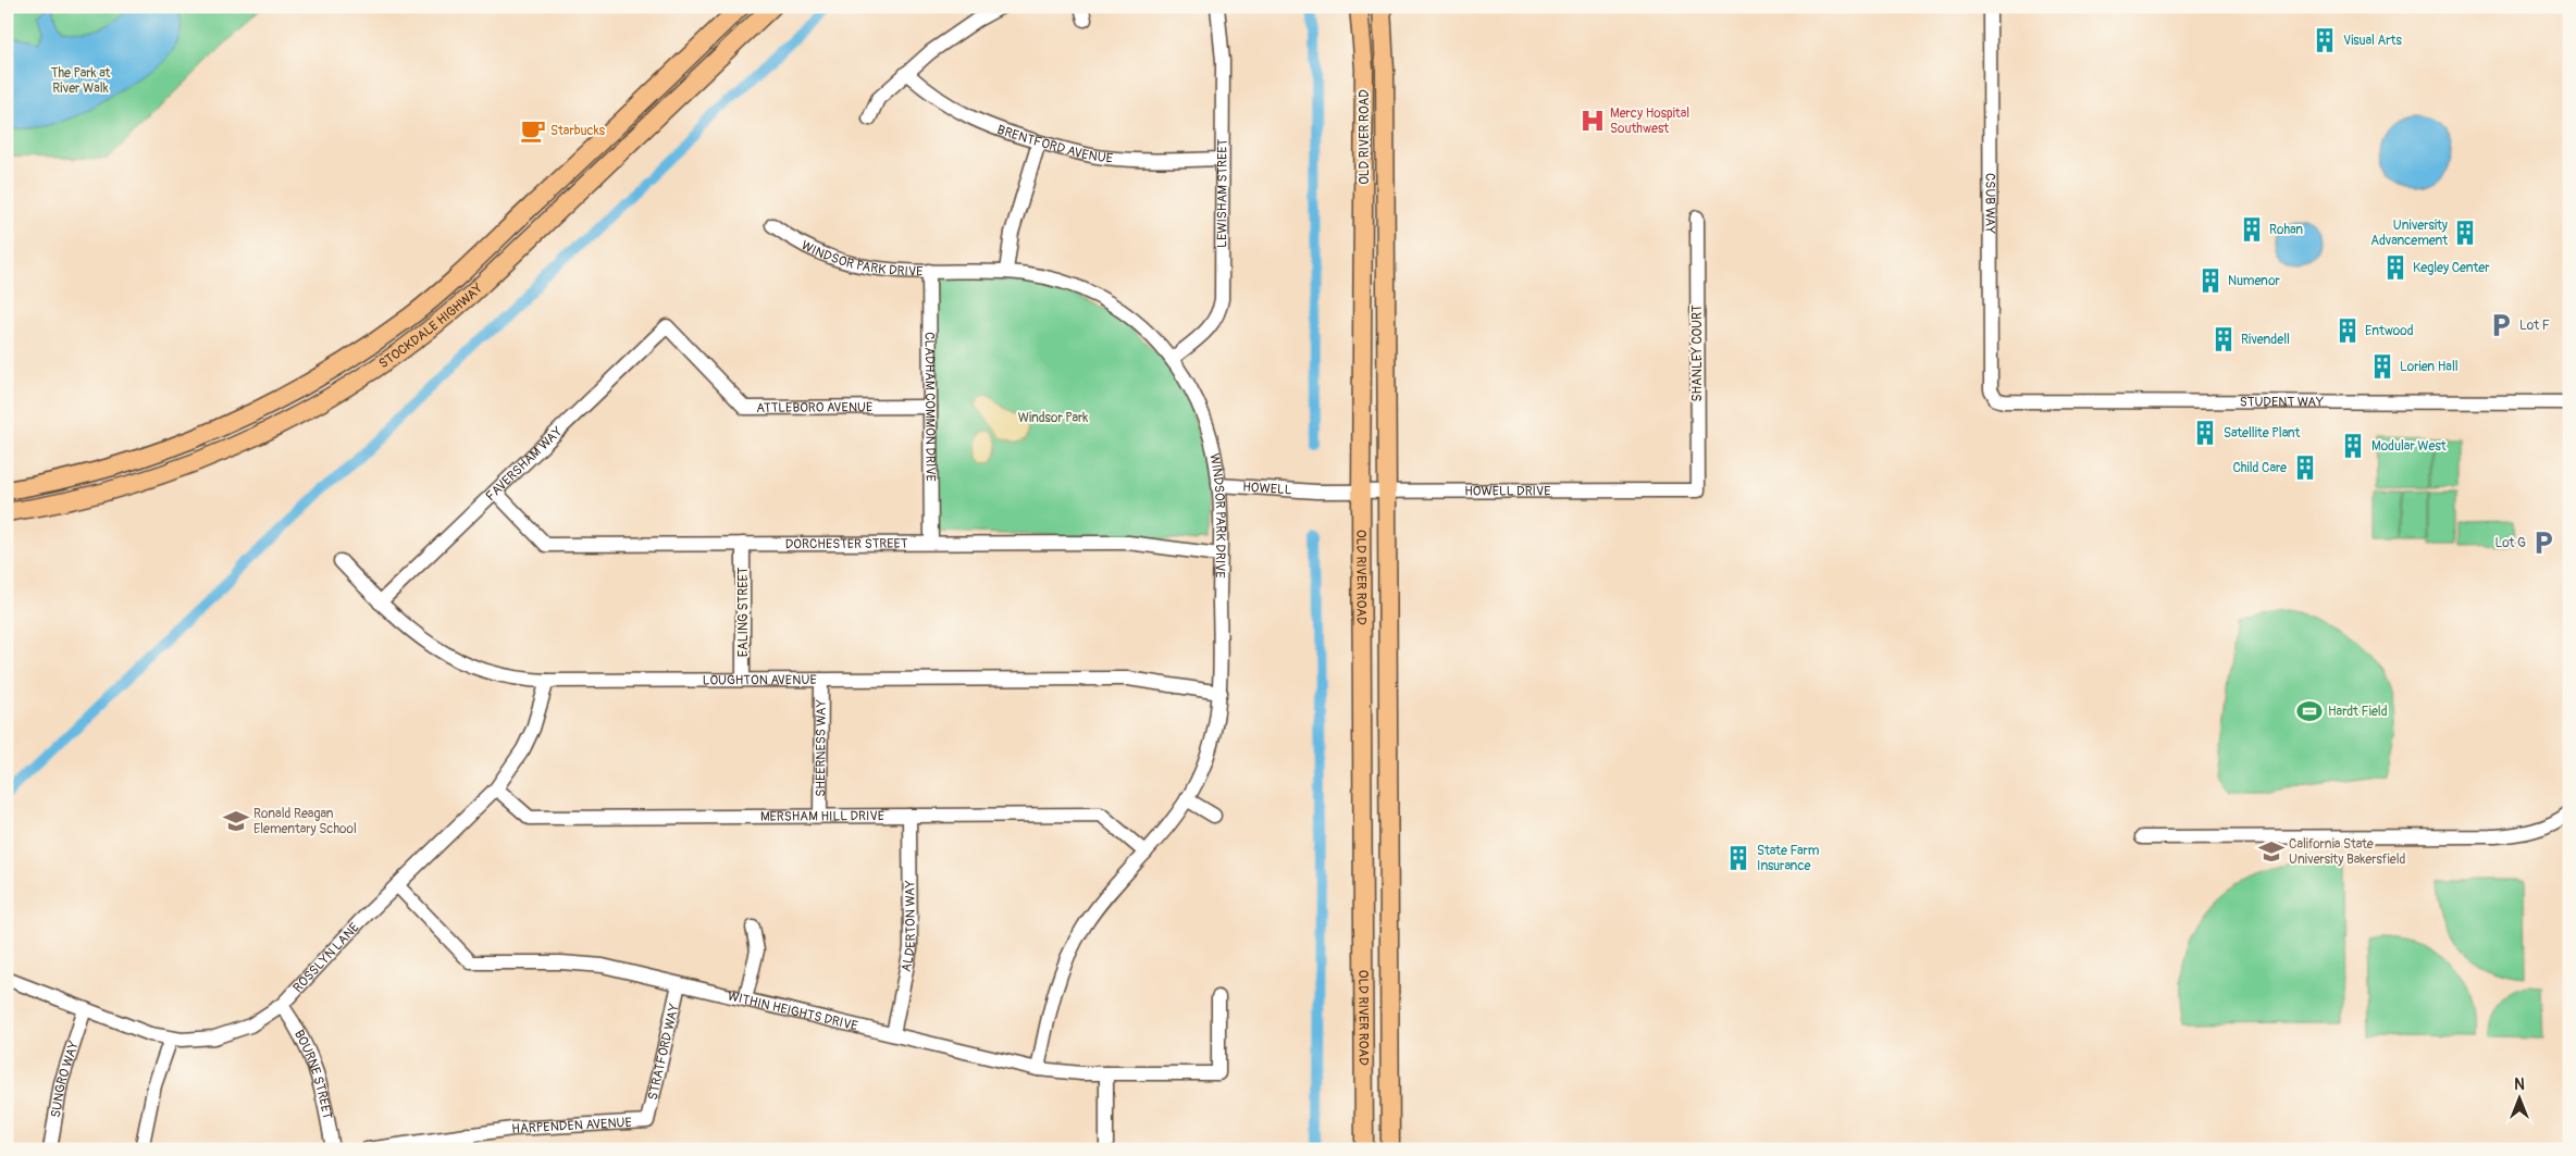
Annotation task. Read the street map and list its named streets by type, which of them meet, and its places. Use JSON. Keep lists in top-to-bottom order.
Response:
{
  "streets": {
    "main road": ["OLD RIVER ROAD", "STOCKDALE HIGHWAY"],
    "street": [
      "BRENTFORD AVENUE",
      "LEWISHAM STREET",
      "CSUB WAY",
      "WINDSOR PARK DRIVE",
      "SHANLEY COURT",
      "STUDENT WAY",
      "CLADHAM COMMON DRIVE",
      "ATTLEBORO AVENUE",
      "FAVERSHAM WAY",
      "HOWELL",
      "HOWELL DRIVE",
      "DORCHESTER STREET",
      "EALING STREET",
      "LOUGHTON AVENUE",
      "SHEERNESS WAY",
      "MERSHAM HILL DRIVE",
      "ALDERTON WAY",
      "ROSSLYN LANE",
      "WITHIN HEIGHTS DRIVE",
      "STRATFORD WAY",
      "BOURNE STREET",
      "SUNGRO WAY",
      "HARPENDEN AVENUE"
    ]
  },
  "crossings": [
    ["OLD RIVER ROAD", "HOWELL DRIVE"],
    ["BRENTFORD AVENUE", "LEWISHAM STREET"],
    ["LEWISHAM STREET", "WINDSOR PARK DRIVE"],
    ["CSUB WAY", "STUDENT WAY"],
    ["WINDSOR PARK DRIVE", "CLADHAM COMMON DRIVE"],
    ["WINDSOR PARK DRIVE", "HOWELL"],
    ["WINDSOR PARK DRIVE", "DORCHESTER STREET"],
    ["WINDSOR PARK DRIVE", "LOUGHTON AVENUE"],
    ["WINDSOR PARK DRIVE", "MERSHAM HILL DRIVE"],
    ["WINDSOR PARK DRIVE", "WITHIN HEIGHTS DRIVE"],
    ["SHANLEY COURT", "HOWELL DRIVE"],
    ["CLADHAM COMMON DRIVE", "ATTLEBORO AVENUE"],
    ["CLADHAM COMMON DRIVE", "DORCHESTER STREET"],
    ["ATTLEBORO AVENUE", "FAVERSHAM WAY"],
    ["FAVERSHAM WAY", "DORCHESTER STREET"],
    ["FAVERSHAM WAY", "LOUGHTON AVENUE"],
    ["HOWELL", "HOWELL DRIVE"],
    ["DORCHESTER STREET", "EALING STREET"],
    ["EALING STREET", "LOUGHTON AVENUE"],
    ["LOUGHTON AVENUE", "SHEERNESS WAY"],
    ["LOUGHTON AVENUE", "ROSSLYN LANE"],
    ["SHEERNESS WAY", "MERSHAM HILL DRIVE"],
    ["MERSHAM HILL DRIVE", "ALDERTON WAY"],
    ["MERSHAM HILL DRIVE", "ROSSLYN LANE"],
    ["ALDERTON WAY", "WITHIN HEIGHTS DRIVE"],
    ["ROSSLYN LANE", "WITHIN HEIGHTS DRIVE"],
    ["ROSSLYN LANE", "BOURNE STREET"],
    ["ROSSLYN LANE", "SUNGRO WAY"],
    ["WITHIN HEIGHTS DRIVE", "STRATFORD WAY"],
    ["STRATFORD WAY", "HARPENDEN AVENUE"]
  ],
  "parks": ["The Park at River Walk", "Windsor Park"],
  "places": {
    "building": [
      "Visual Arts",
      "Rohan",
      "University Advancement",
      "Kegley Center",
      "Numenor",
      "Entwood",
      "Rivendell",
      "Lorien Hall",
      "Satellite Plant",
      "Modular West",
      "Child Care",
      "State Farm Insurance"
    ],
    "hospital": ["Mercy Hospital Southwest"],
    "cafe": ["Starbucks"],
    "parking": ["Lot F", "Lot G"],
    "sports": ["Hardt Field"],
    "school or university": ["Ronald Reagan Elementary School", "California State University Bakersfield"]
  },
  "north": "top"
}
